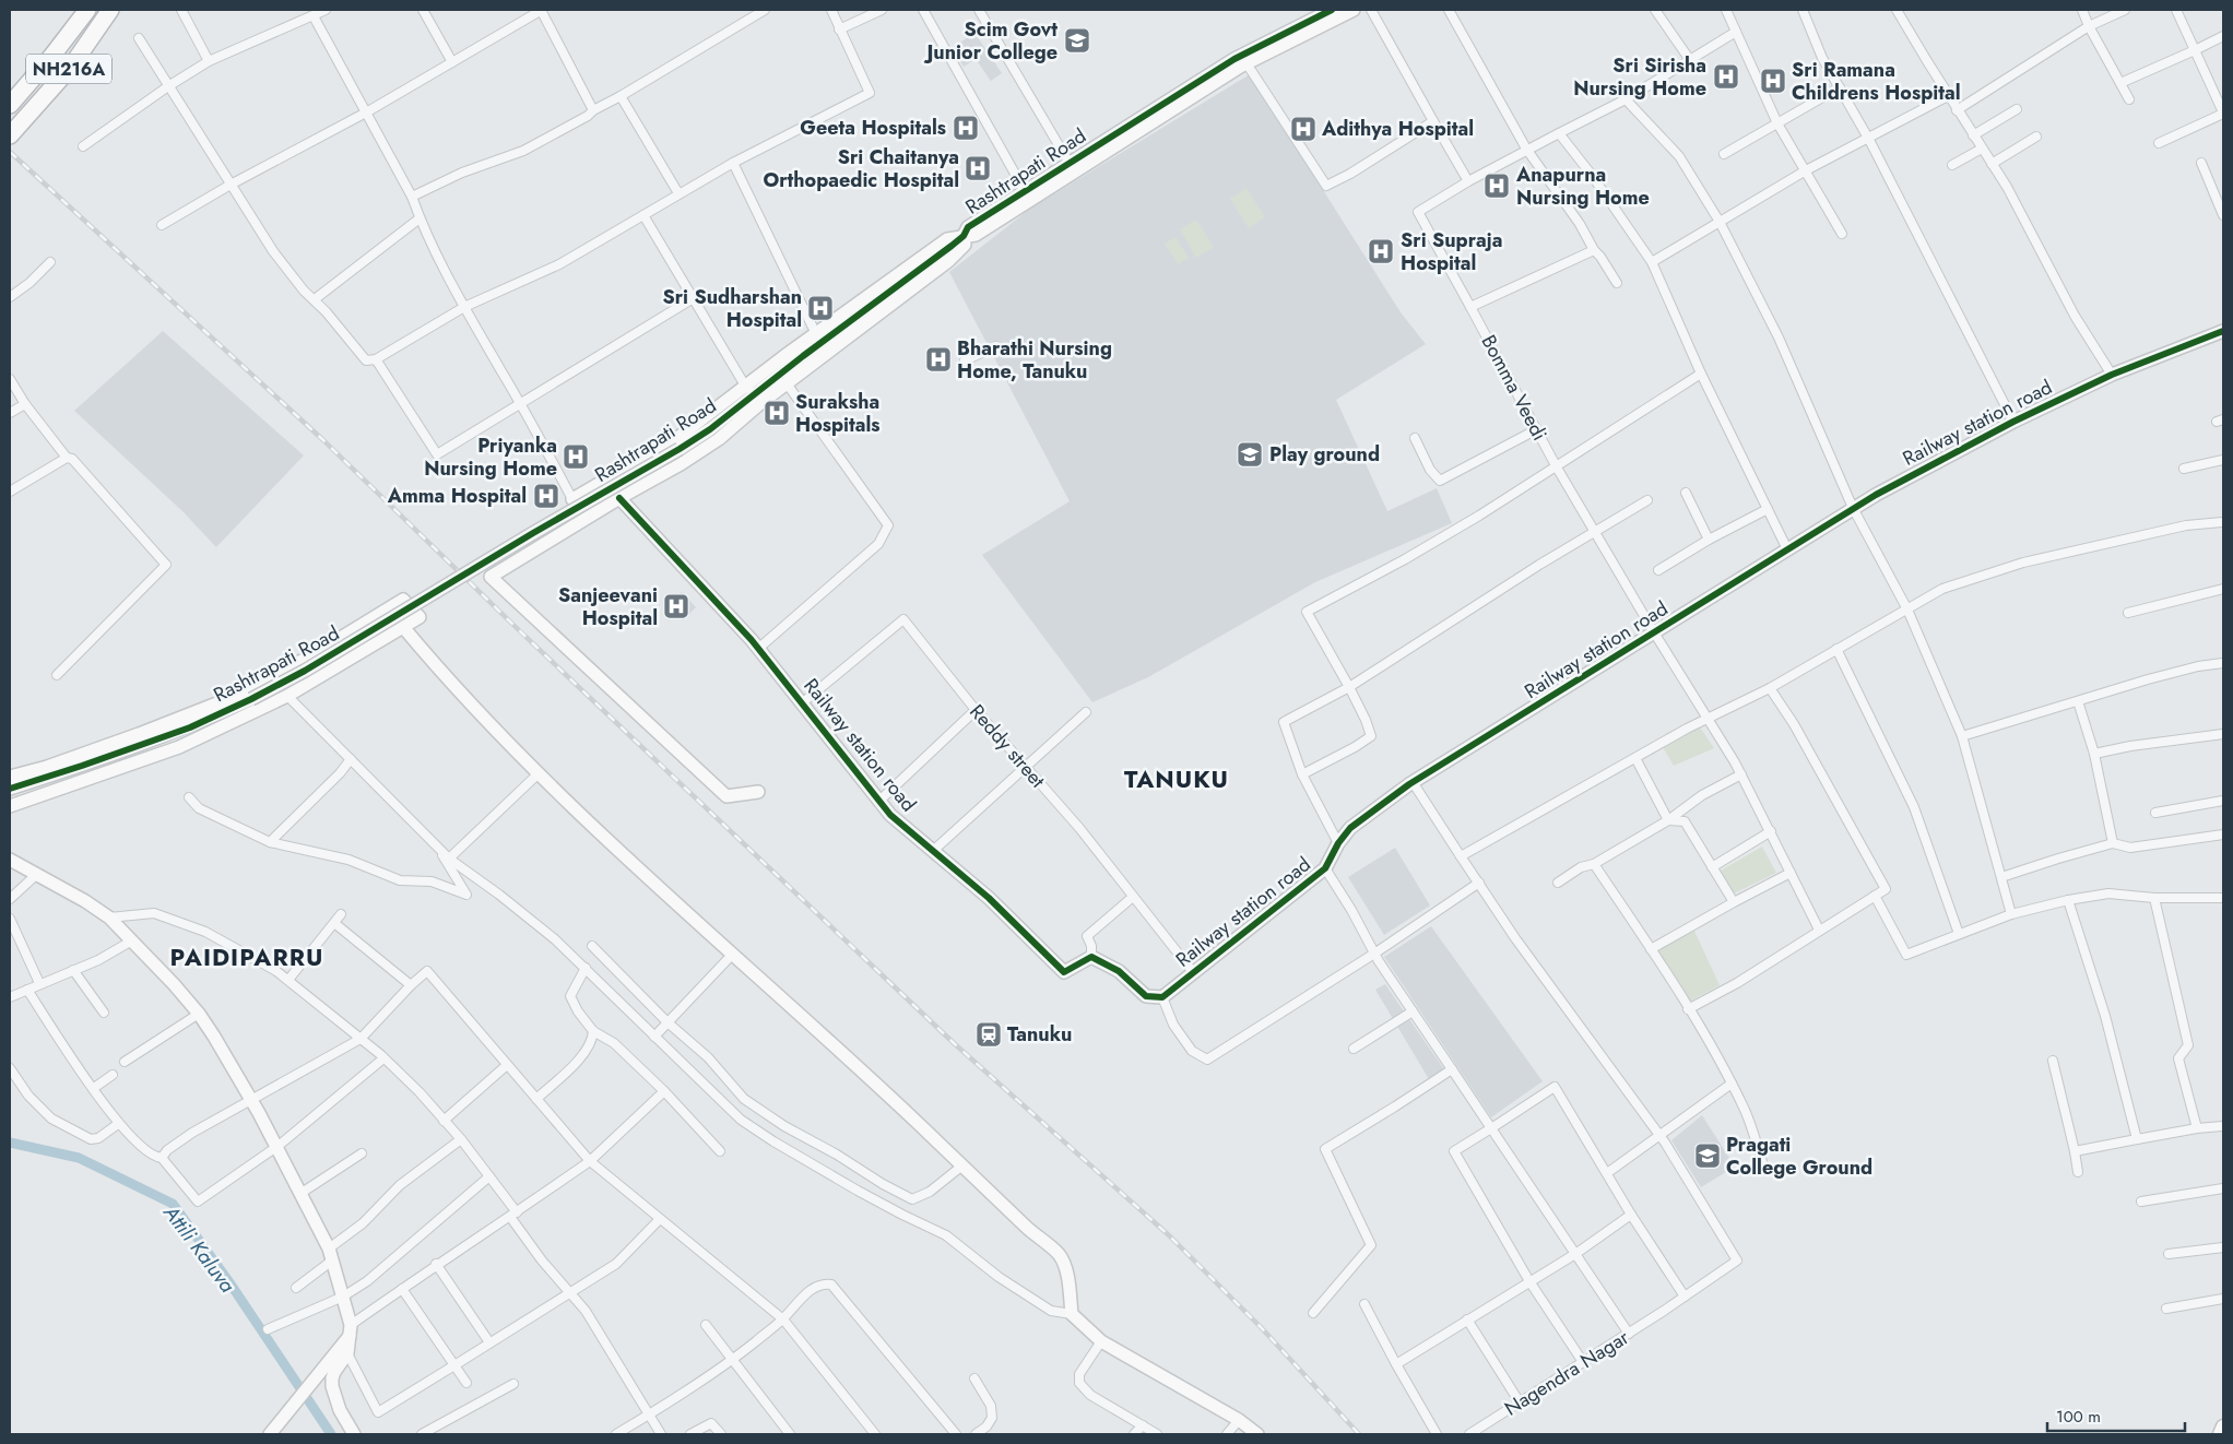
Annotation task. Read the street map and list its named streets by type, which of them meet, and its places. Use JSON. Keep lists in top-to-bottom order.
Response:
{
  "streets": {
    "highway": ["NH216A"],
    "street": [
      "Rashtrapati Road",
      "Bomma Veedi",
      "Railway station road",
      "Reddy street",
      "Nagendra Nagar"
    ]
  },
  "crossings": [
    ["Railway station road", "Reddy street"]
  ],
  "districts": ["TANUKU", "PAIDIPARRU"],
  "water": ["Attili Kaluva"],
  "places": {
    "school or university": ["Scim Govt Junior College", "Play ground", "Pragati College Ground"],
    "hospital": [
      "Sri Sirisha Nursing Home",
      "Sri Ramana Childrens Hospital",
      "Geeta Hospitals",
      "Adithya Hospital",
      "Sri Chaitanya Orthopaedic Hospital",
      "Anapurna Nursing Home",
      "Sri Supraja Hospital",
      "Sri Sudharshan Hospital",
      "Bharathi Nursing Home, Tanuku",
      "Suraksha Hospitals",
      "Priyanka Nursing Home",
      "Amma Hospital",
      "Sanjeevani Hospital"
    ],
    "station": ["Tanuku"]
  },
  "scale_bar": "100 m"
}
